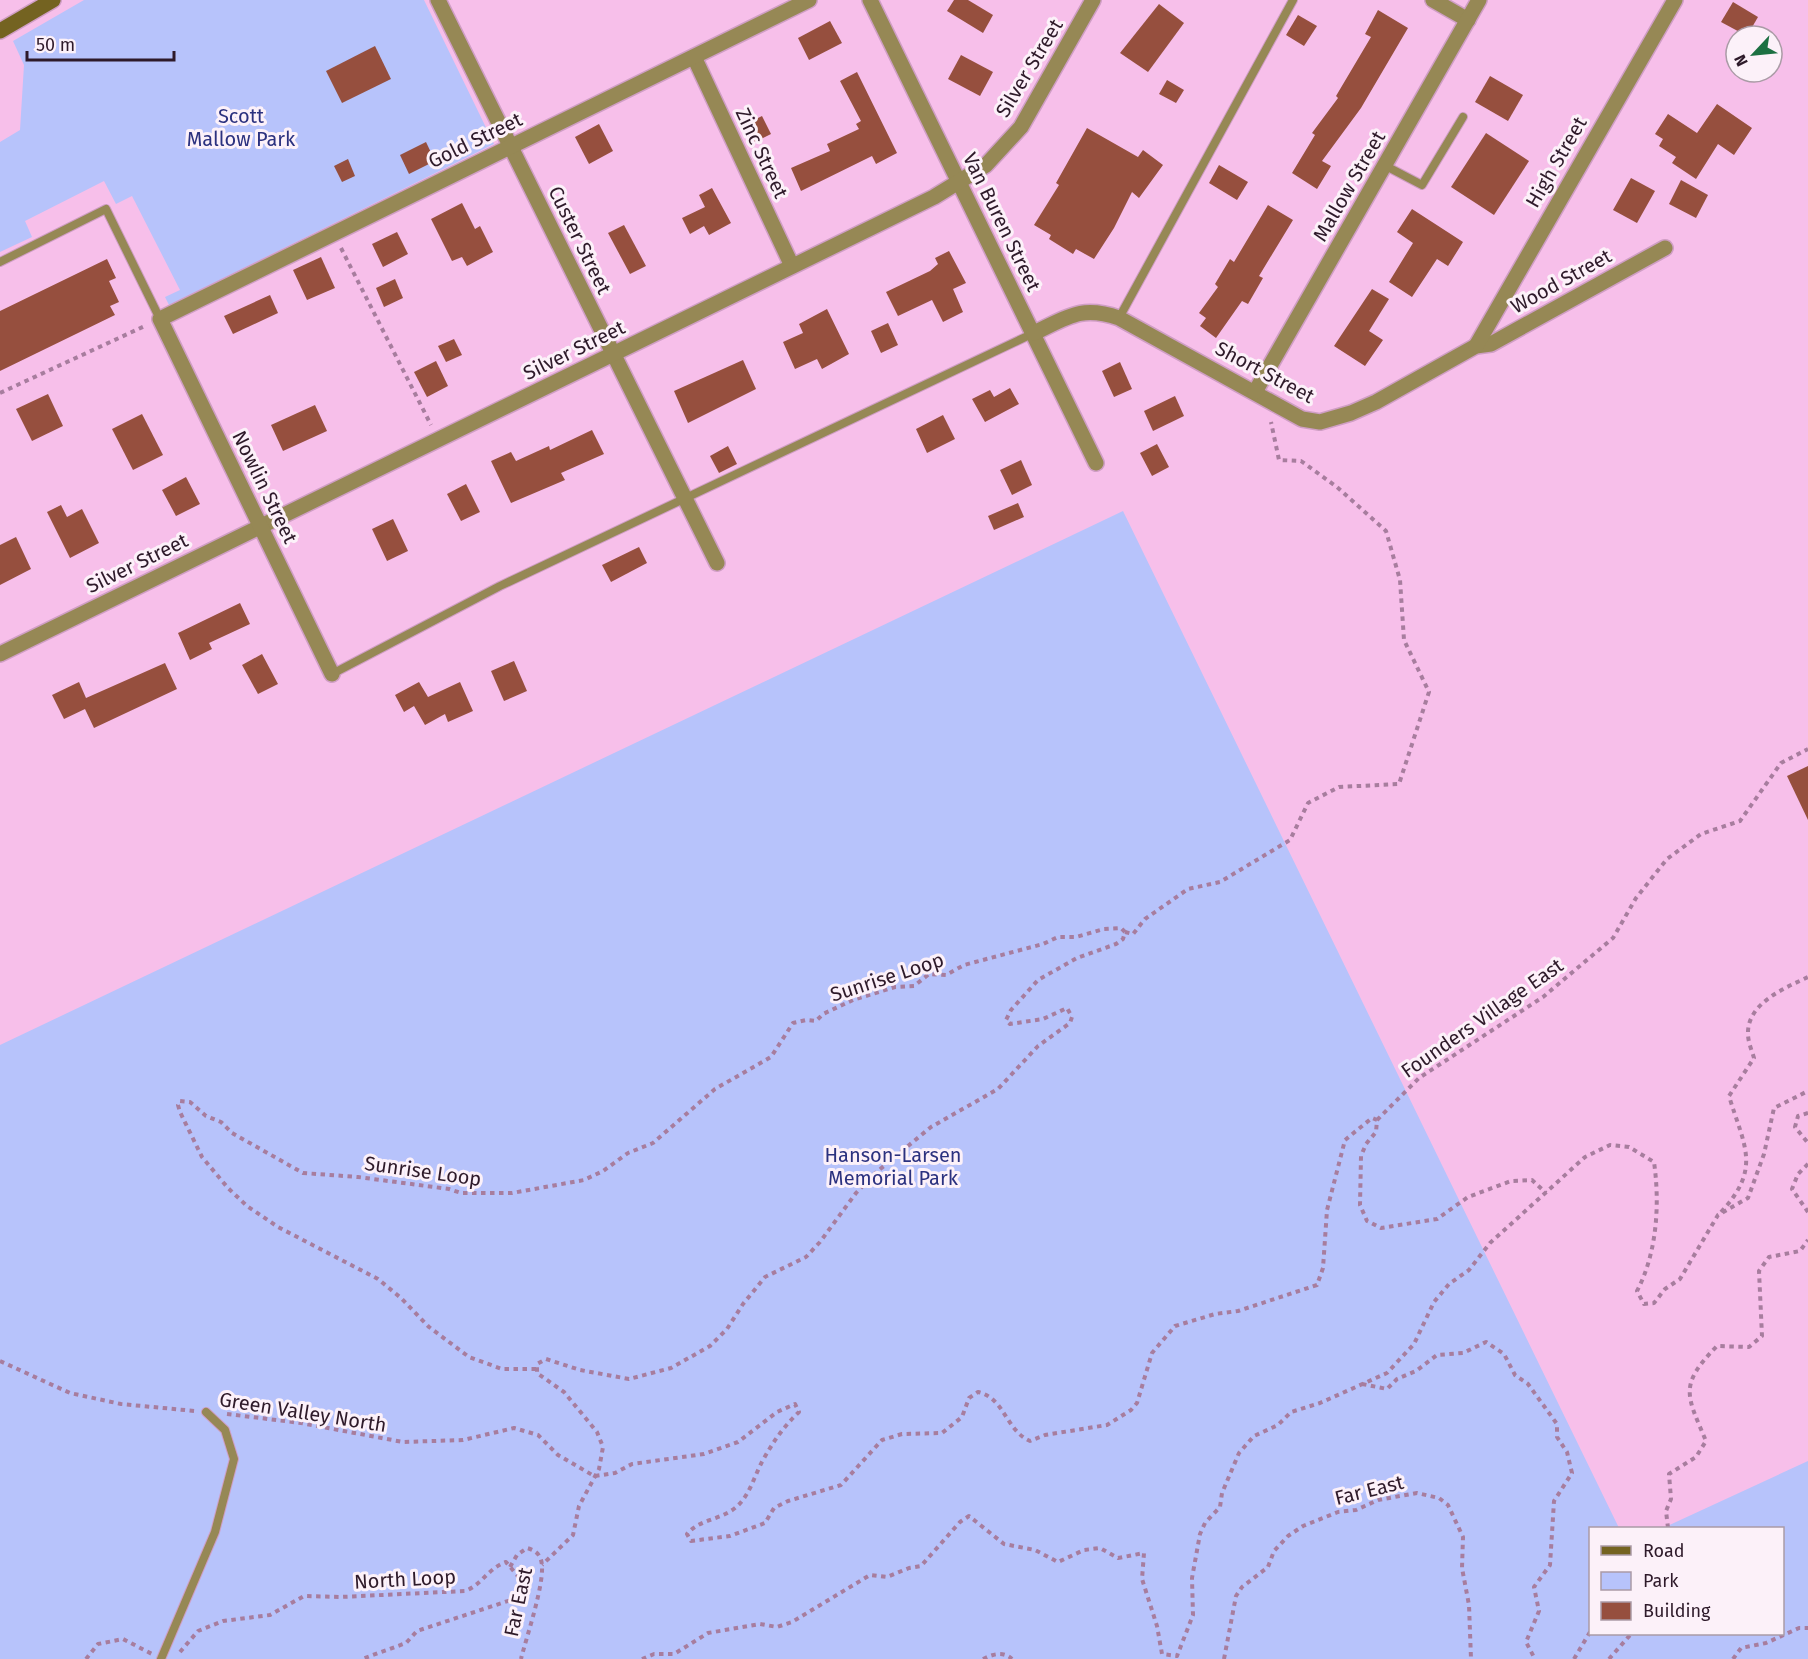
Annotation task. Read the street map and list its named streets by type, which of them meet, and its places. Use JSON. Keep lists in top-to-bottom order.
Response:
{
  "streets": {
    "street": [
      "Silver Street",
      "Gold Street",
      "Zinc Street",
      "High Street",
      "Mallow Street",
      "Van Buren Street",
      "Custer Street",
      "Wood Street",
      "Short Street",
      "Nowlin Street"
    ],
    "path": [
      "Sunrise Loop",
      "Founders Village East",
      "Green Valley North",
      "Far East",
      "North Loop"
    ]
  },
  "crossings": [
    ["Silver Street", "Zinc Street"],
    ["Silver Street", "Van Buren Street"],
    ["Silver Street", "Custer Street"],
    ["Silver Street", "Nowlin Street"],
    ["Gold Street", "Zinc Street"],
    ["Gold Street", "Custer Street"],
    ["Gold Street", "Nowlin Street"],
    ["High Street", "Wood Street"],
    ["High Street", "Short Street"],
    ["Mallow Street", "Short Street"],
    ["Van Buren Street", "Short Street"],
    ["Wood Street", "Short Street"],
    ["Far East", "North Loop"]
  ],
  "parks": ["Scott Mallow Park", "Hanson-Larsen Memorial Park"],
  "legend": ["Road", "Park", "Building"],
  "scale_bar": "50 m",
  "north": "bottom left"
}
